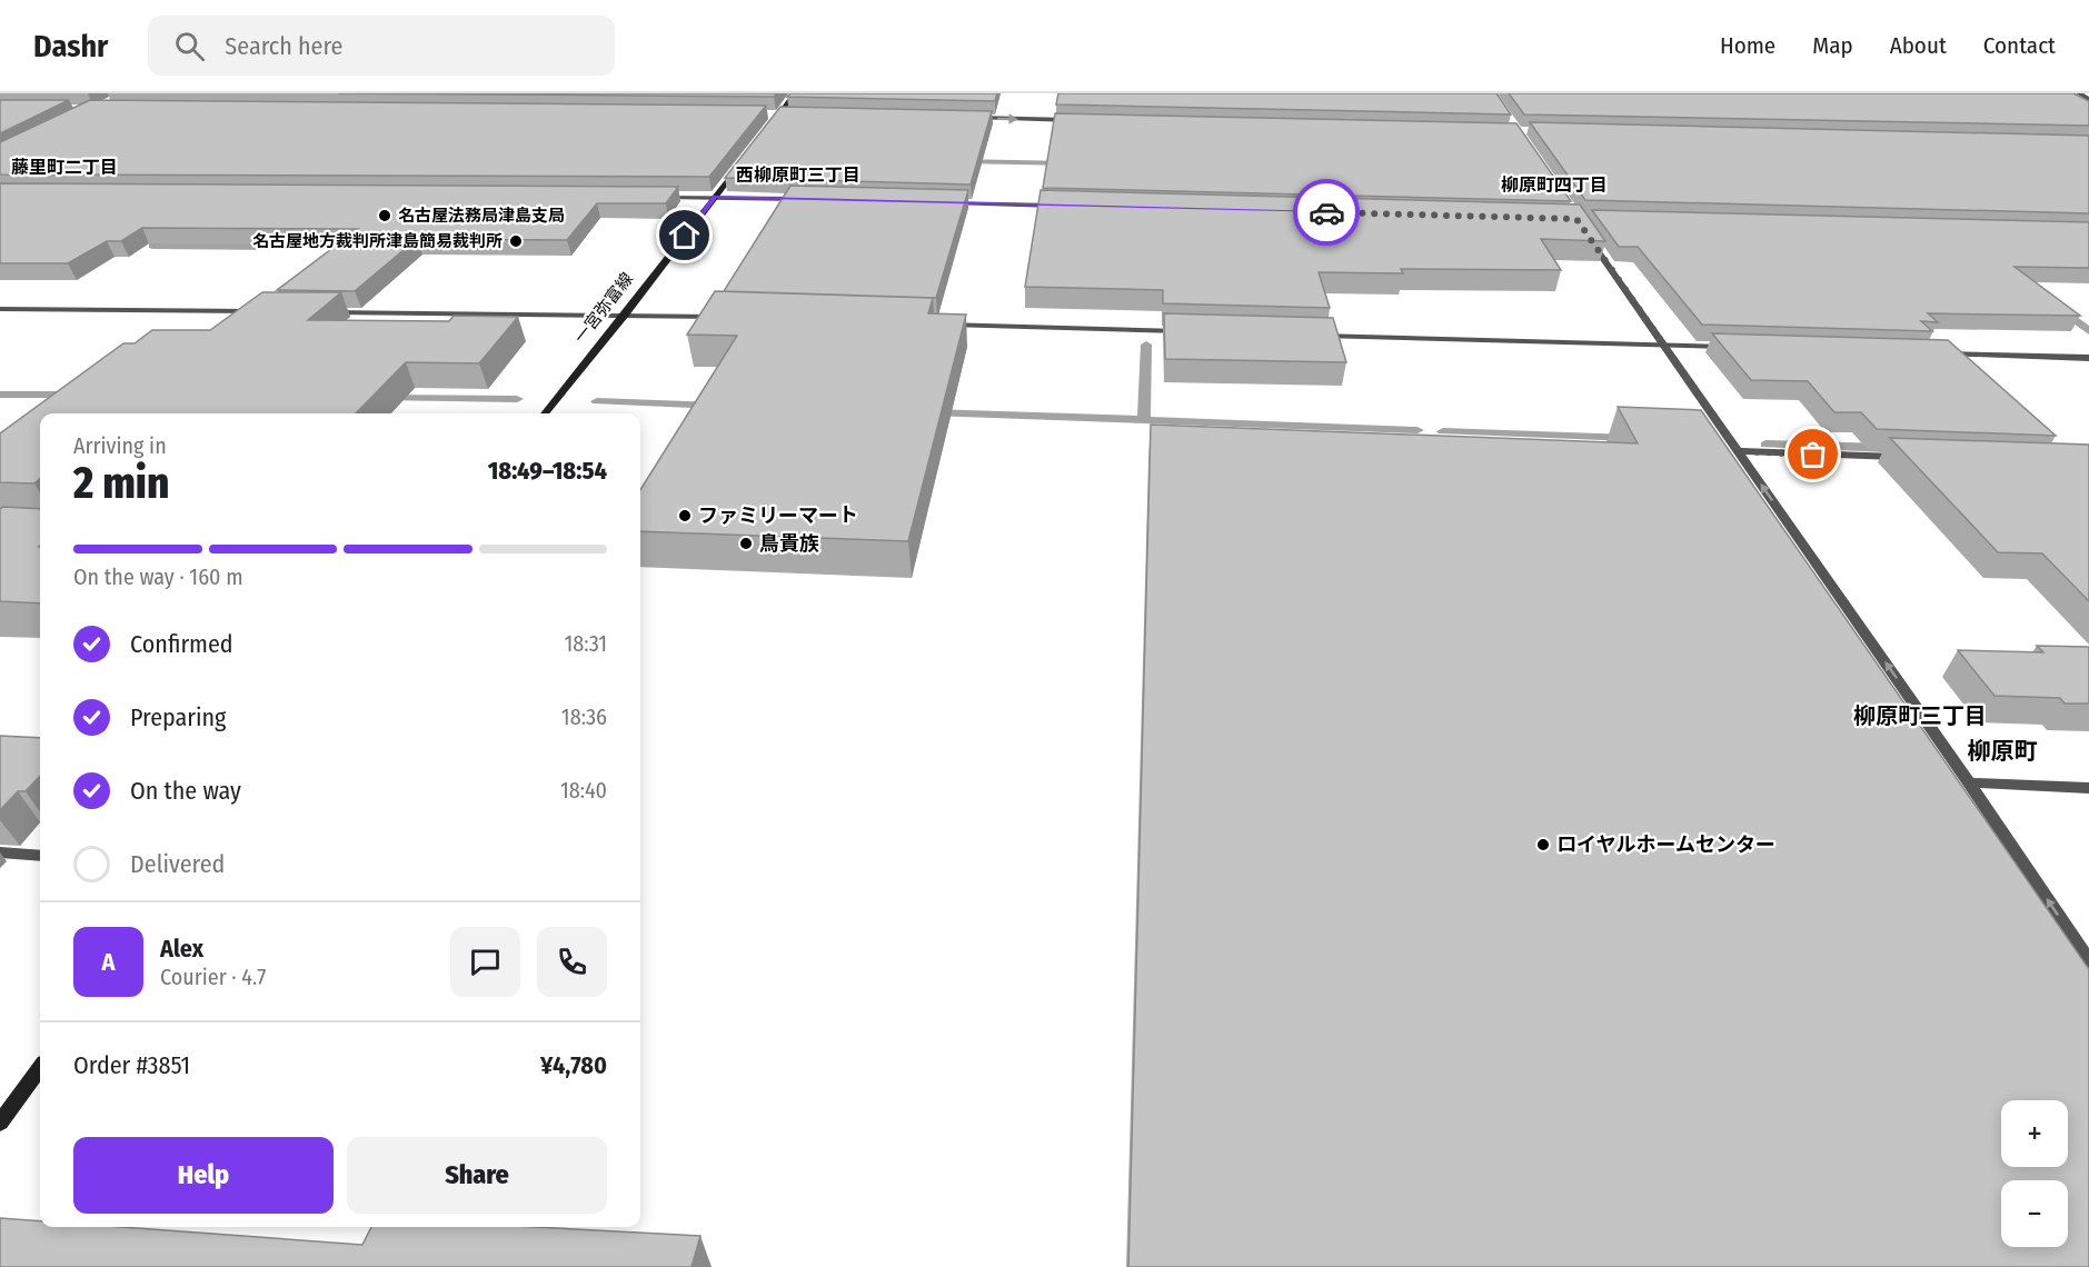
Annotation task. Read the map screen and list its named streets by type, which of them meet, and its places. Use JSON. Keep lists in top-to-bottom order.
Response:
{
  "streets": {
    "main road": ["一宮弥富線"]
  },
  "districts": [
    "藤里町二丁目",
    "西柳原町三丁目",
    "柳原町四丁目",
    "柳原町三丁目",
    "柳原町"
  ],
  "places": [
    "名古屋法務局津島支局",
    "名古屋地方裁判所津島簡易裁判所",
    "ファミリーマート",
    "鳥貴族",
    "ロイヤルホームセンター"
  ],
  "page": {
    "header": "Dashr",
    "search": "Search here",
    "nav": [
      "Home",
      "Map",
      "About",
      "Contact"
    ],
    "heading": ["2 min", "Arriving in", "18:49–18:54"],
    "panel": [
      "Alex",
      "Courier · 4.7",
      "Order #3851",
      "¥4,780"
    ],
    "bar": "On the way · 160 m",
    "list": [
      ["Confirmed", "18:31"],
      ["Preparing", "18:36"],
      ["On the way", "18:40"],
      "Delivered"
    ],
    "round": "A",
    "map_buttons": ["+", "−"],
    "buttons": ["Help", "Share"]
  }
}
